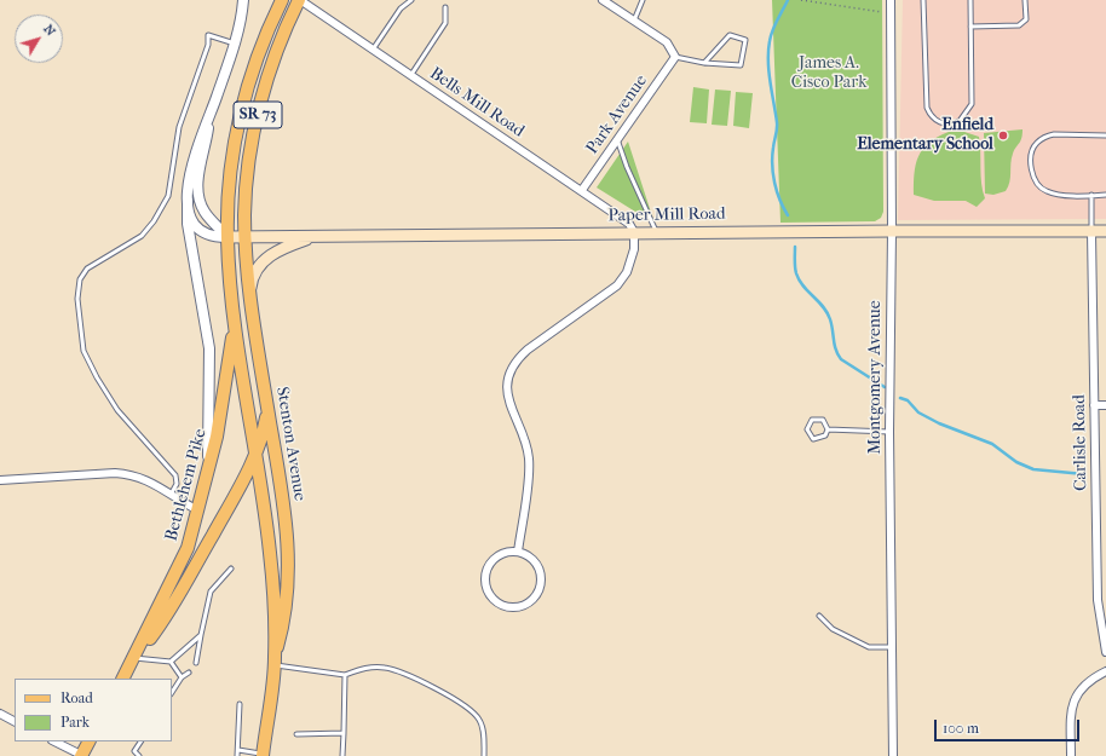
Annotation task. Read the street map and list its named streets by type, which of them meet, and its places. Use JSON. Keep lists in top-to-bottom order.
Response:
{
  "streets": {
    "main road": [
      "SR 73",
      "Paper Mill Road",
      "Stenton Avenue",
      "Bethlehem Pike"
    ],
    "street": [
      "Bells Mill Road",
      "Park Avenue",
      "Montgomery Avenue",
      "Carlisle Road"
    ]
  },
  "crossings": [
    ["Bells Mill Road", "SR 73"],
    ["Bells Mill Road", "Park Avenue"],
    ["Bells Mill Road", "Paper Mill Road"],
    ["SR 73", "Paper Mill Road"],
    ["SR 73", "Stenton Avenue"],
    ["Paper Mill Road", "Montgomery Avenue"],
    ["Paper Mill Road", "Carlisle Road"],
    ["Paper Mill Road", "Stenton Avenue"],
    ["Stenton Avenue", "Bethlehem Pike"]
  ],
  "parks": ["James A. Cisco Park"],
  "places": ["Enfield Elementary School"],
  "legend": ["Road", "Park"],
  "scale_bar": "100 m",
  "north": "top right"
}
